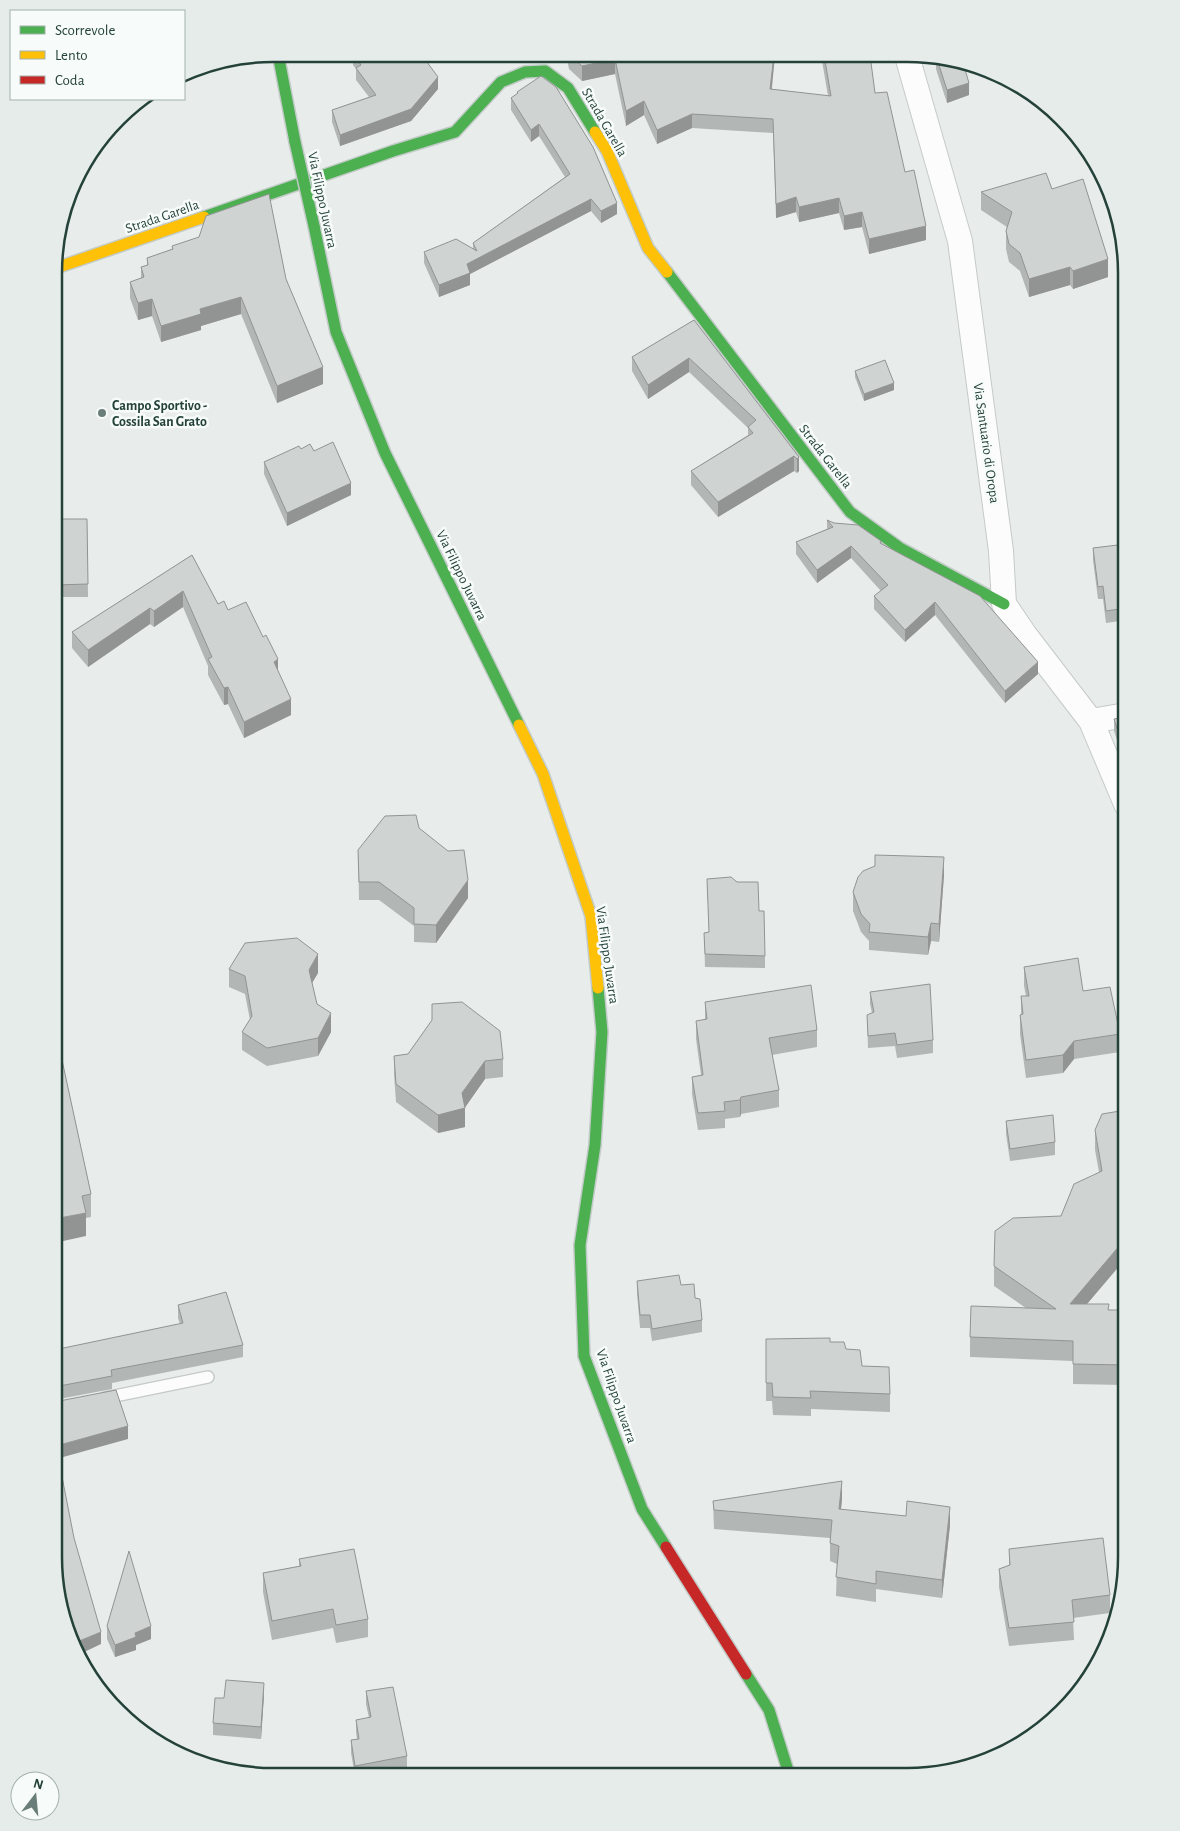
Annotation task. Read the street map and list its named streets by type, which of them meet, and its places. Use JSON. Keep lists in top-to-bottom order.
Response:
{
  "streets": {
    "main road": ["Strada Garella", "Via Filippo Juvarra"],
    "street": ["Via Santuario di Oropa"]
  },
  "crossings": [
    ["Strada Garella", "Via Santuario di Oropa"]
  ],
  "places": ["Campo Sportivo - Cossila San Grato"],
  "legend": ["Scorrevole", "Lento", "Coda"],
  "north": "top"
}
